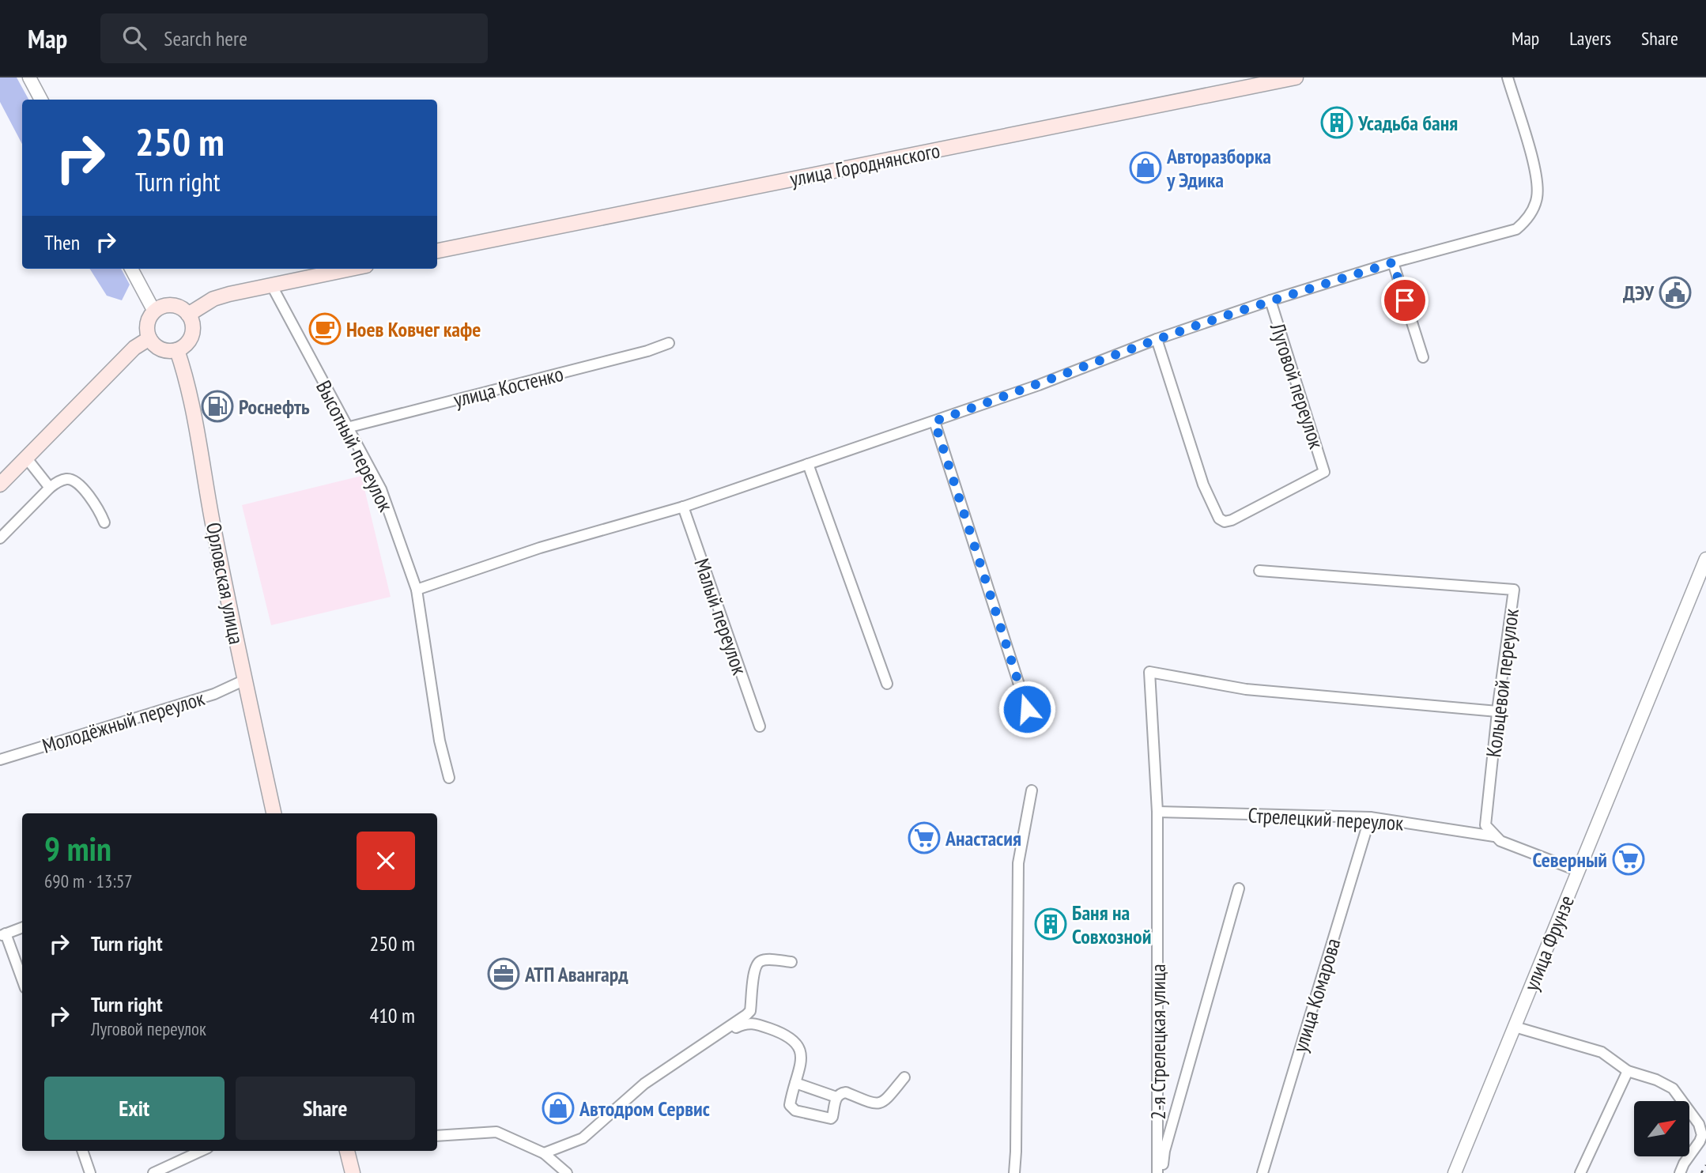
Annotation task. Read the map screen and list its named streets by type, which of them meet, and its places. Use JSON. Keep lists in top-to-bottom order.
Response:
{
  "streets": {
    "main road": ["улица Городнянского", "Орловская улица"],
    "street": [
      "Луговой переулок",
      "улица Костенко",
      "Высотный переулок",
      "Малый переулок",
      "Кольцевой переулок",
      "Молодёжный переулок",
      "Стрелецкий переулок",
      "улица Фрунзе",
      "улица Комарова",
      "2-я Стрелецкая улица"
    ]
  },
  "crossings": [
    ["улица Костенко", "Высотный переулок"],
    ["Орловская улица", "Молодёжный переулок"],
    ["Кольцевой переулок", "Стрелецкий переулок"],
    ["Кольцевой переулок", "2-я Стрелецкая улица"],
    ["Стрелецкий переулок", "улица Комарова"],
    ["Стрелецкий переулок", "2-я Стрелецкая улица"]
  ],
  "places": {
    "building": ["Усадьба баня", "Баня на Совхозной"],
    "shop": ["Авторазборка у Эдика", "Автодром Сервис"],
    "public building": ["ДЭУ"],
    "cafe": ["Ноев Ковчег кафе"],
    "fuel station": ["Роснефть"],
    "supermarket": ["Анастасия", "Северный"],
    "office": ["АТП Авангард"]
  },
  "north": "top right",
  "page": {
    "header": "Map",
    "search": "Search here",
    "nav": ["Map", "Layers", "Share"],
    "turn": ["250 m", "Turn right"],
    "then": "Then",
    "heading": ["9 min", "690 m · 13:57"],
    "list": [
      {
        "name": "Turn right",
        "value": "250 m"
      },
      {
        "name": "Turn right",
        "note": "Луговой переулок",
        "value": "410 m"
      }
    ],
    "buttons": ["Exit", "Share"]
  }
}
